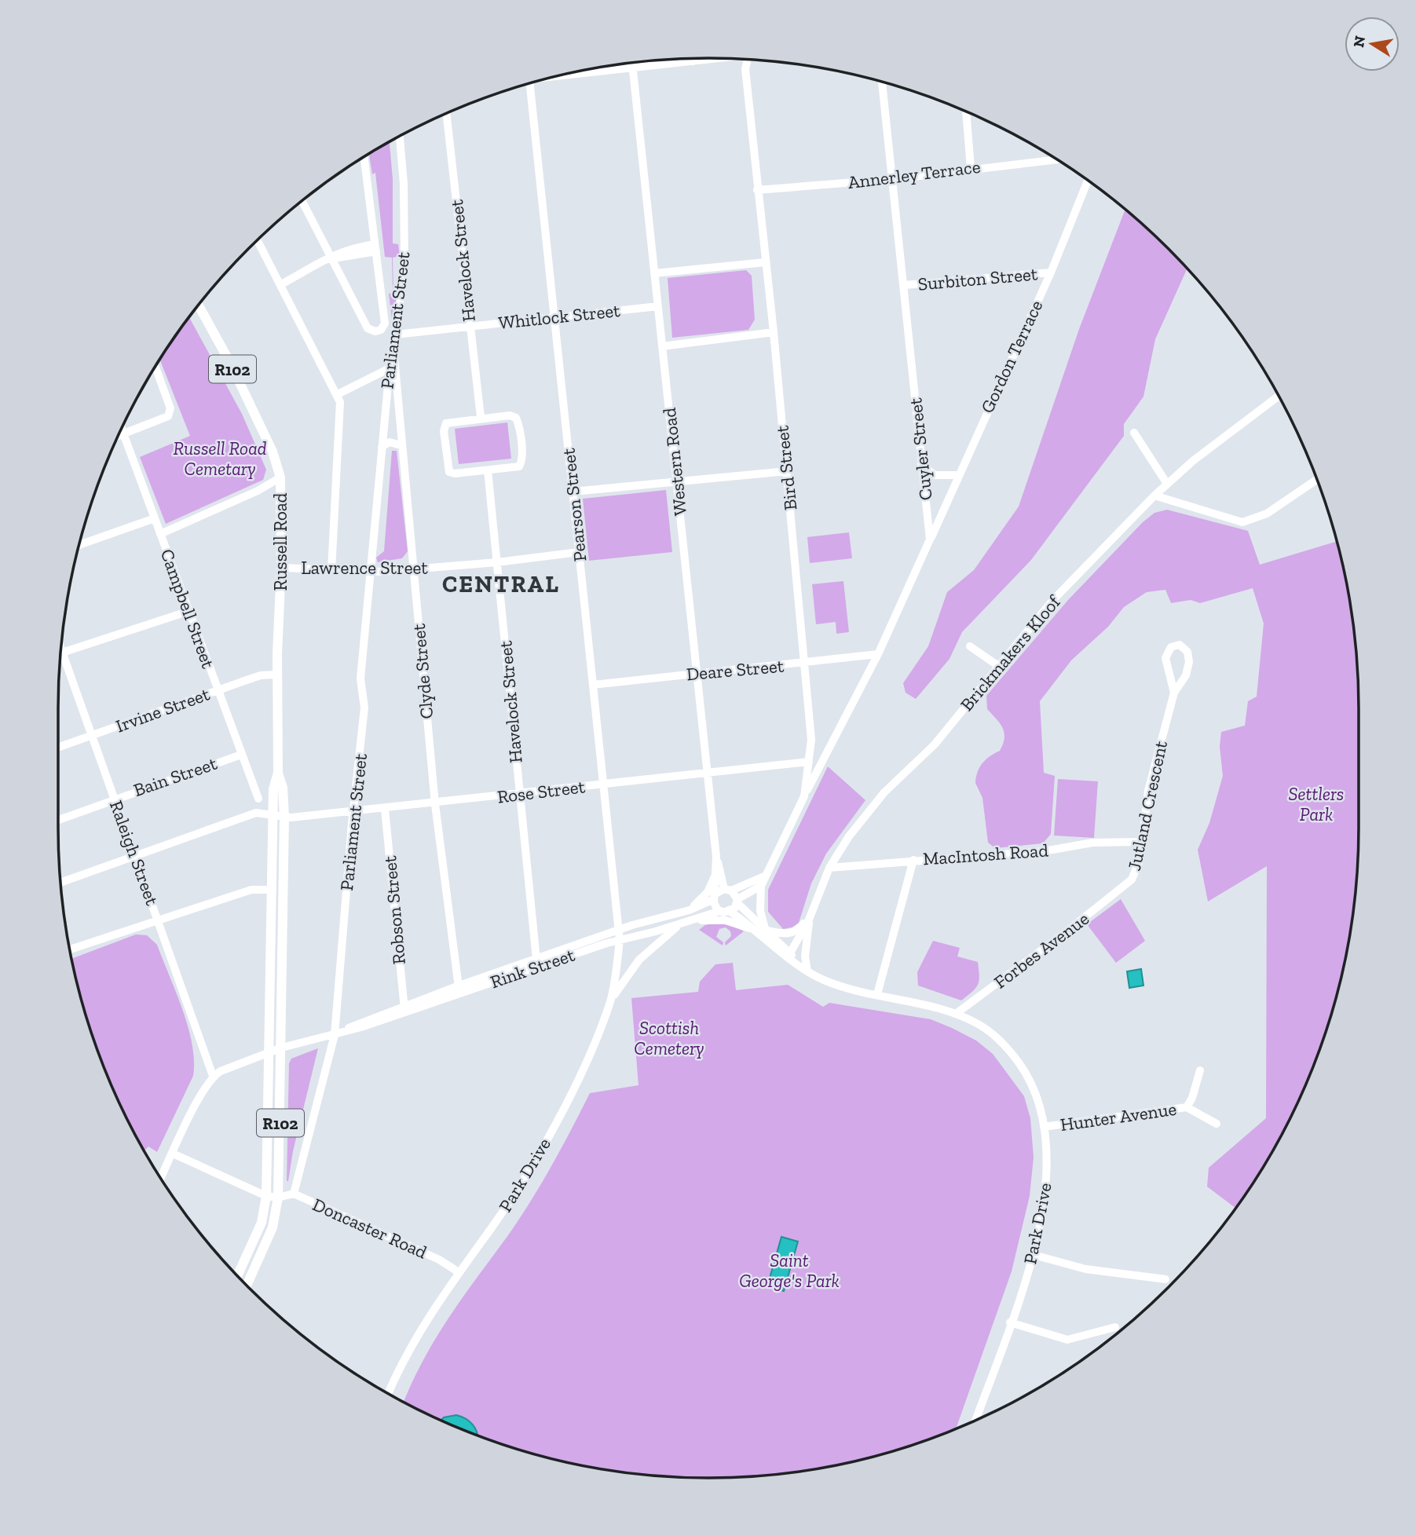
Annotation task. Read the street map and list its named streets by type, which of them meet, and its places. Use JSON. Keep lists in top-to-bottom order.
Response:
{
  "streets": {
    "main road": ["R102", "Russell Road"],
    "street": [
      "Annerley Terrace",
      "Havelock Street",
      "Surbiton Street",
      "Whitlock Street",
      "Parliament Street",
      "Gordon Terrace",
      "Cuyler Street",
      "Western Road",
      "Bird Street",
      "Pearson Street",
      "Lawrence Street",
      "Campbell Street",
      "Brickmakers Kloof",
      "Deare Street",
      "Clyde Street",
      "Irvine Street",
      "Bain Street",
      "Rose Street",
      "Jutland Crescent",
      "Raleigh Street",
      "MacIntosh Road",
      "Robson Street",
      "Forbes Avenue",
      "Rink Street",
      "Hunter Avenue",
      "Park Drive",
      "Doncaster Road"
    ]
  },
  "crossings": [
    ["Annerley Terrace", "Cuyler Street"],
    ["Annerley Terrace", "Bird Street"],
    ["Havelock Street", "Whitlock Street"],
    ["Havelock Street", "Lawrence Street"],
    ["Havelock Street", "Rose Street"],
    ["Havelock Street", "Rink Street"],
    ["Surbiton Street", "Gordon Terrace"],
    ["Surbiton Street", "Cuyler Street"],
    ["Whitlock Street", "Parliament Street"],
    ["Whitlock Street", "Western Road"],
    ["Whitlock Street", "Pearson Street"],
    ["Parliament Street", "Lawrence Street"],
    ["Parliament Street", "Clyde Street"],
    ["Parliament Street", "Rose Street"],
    ["Parliament Street", "Rink Street"],
    ["Parliament Street", "Doncaster Road"],
    ["Gordon Terrace", "Cuyler Street"],
    ["R102", "Russell Road"],
    ["R102", "Rink Street"],
    ["R102", "Doncaster Road"],
    ["Western Road", "Deare Street"],
    ["Western Road", "Rose Street"],
    ["Western Road", "Rink Street"],
    ["Western Road", "Park Drive"],
    ["Bird Street", "Deare Street"],
    ["Bird Street", "Rose Street"],
    ["Pearson Street", "Lawrence Street"],
    ["Pearson Street", "Deare Street"],
    ["Pearson Street", "Rose Street"],
    ["Pearson Street", "Rink Street"],
    ["Pearson Street", "Park Drive"],
    ["Russell Road", "Lawrence Street"],
    ["Russell Road", "Irvine Street"],
    ["Russell Road", "Rose Street"],
    ["Russell Road", "Rink Street"],
    ["Lawrence Street", "Clyde Street"],
    ["Campbell Street", "Irvine Street"],
    ["Campbell Street", "Bain Street"],
    ["Brickmakers Kloof", "MacIntosh Road"],
    ["Brickmakers Kloof", "Park Drive"],
    ["Clyde Street", "Rose Street"],
    ["Clyde Street", "Rink Street"],
    ["Irvine Street", "Raleigh Street"],
    ["Bain Street", "Raleigh Street"],
    ["Rose Street", "Raleigh Street"],
    ["Rose Street", "Robson Street"],
    ["Jutland Crescent", "MacIntosh Road"],
    ["Jutland Crescent", "Forbes Avenue"],
    ["Raleigh Street", "Rink Street"],
    ["Robson Street", "Rink Street"],
    ["Forbes Avenue", "Park Drive"],
    ["Rink Street", "Park Drive"],
    ["Hunter Avenue", "Park Drive"],
    ["Park Drive", "Doncaster Road"]
  ],
  "districts": ["CENTRAL"],
  "parks": [
    "Russell Road Cemetary",
    "Settlers Park",
    "Scottish Cemetery",
    "Saint George's Park"
  ],
  "north": "left"
}
